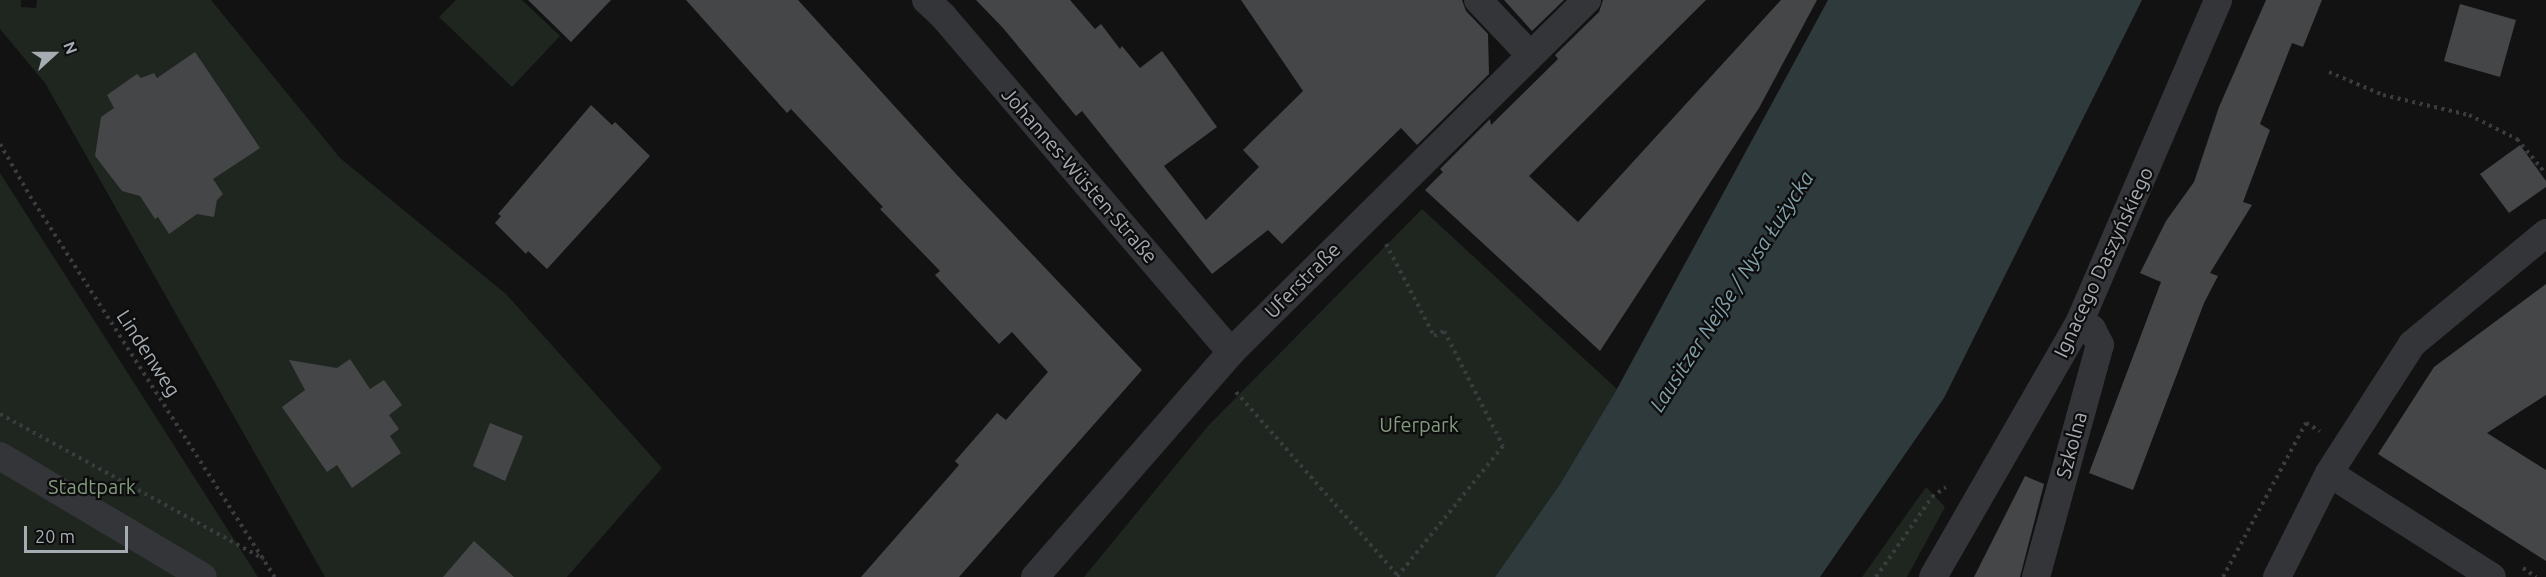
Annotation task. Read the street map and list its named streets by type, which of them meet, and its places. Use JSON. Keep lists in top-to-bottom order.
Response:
{
  "streets": {
    "street": [
      "Johannes-Wüsten-Straße",
      "Ignacego Daszyńskiego",
      "Uferstraße",
      "Szkolna"
    ],
    "path": ["Lindenweg"]
  },
  "crossings": [
    ["Johannes-Wüsten-Straße", "Uferstraße"],
    ["Ignacego Daszyńskiego", "Szkolna"]
  ],
  "water": ["Lausitzer Neiße / Nysa Łużycka"],
  "parks": ["Uferpark", "Stadtpark"],
  "scale_bar": "20 m",
  "north": "right"
}
